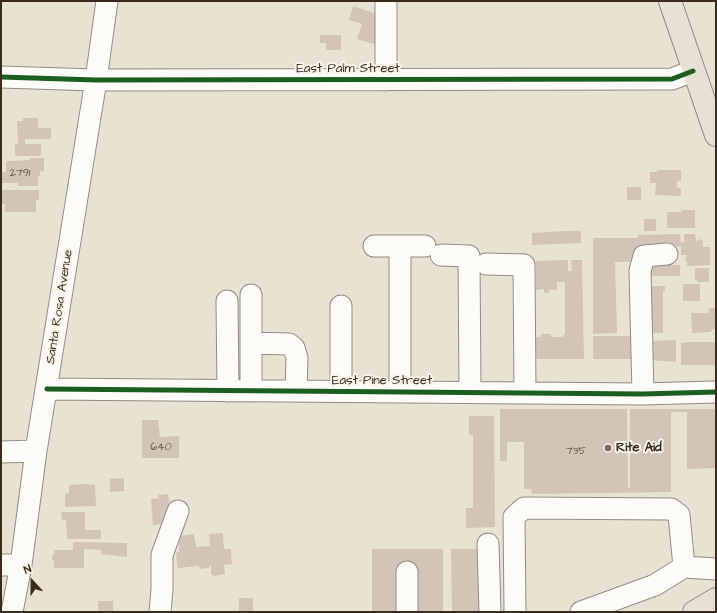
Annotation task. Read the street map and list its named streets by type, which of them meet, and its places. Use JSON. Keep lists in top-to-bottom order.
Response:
{
  "streets": {
    "street": ["East Palm Street", "Santa Rosa Avenue", "East Pine Street"]
  },
  "crossings": [
    ["East Palm Street", "Santa Rosa Avenue"],
    ["Santa Rosa Avenue", "East Pine Street"]
  ],
  "places": ["Rite Aid"],
  "house_numbers": ["2791", "640", "735"],
  "north": "top"
}
